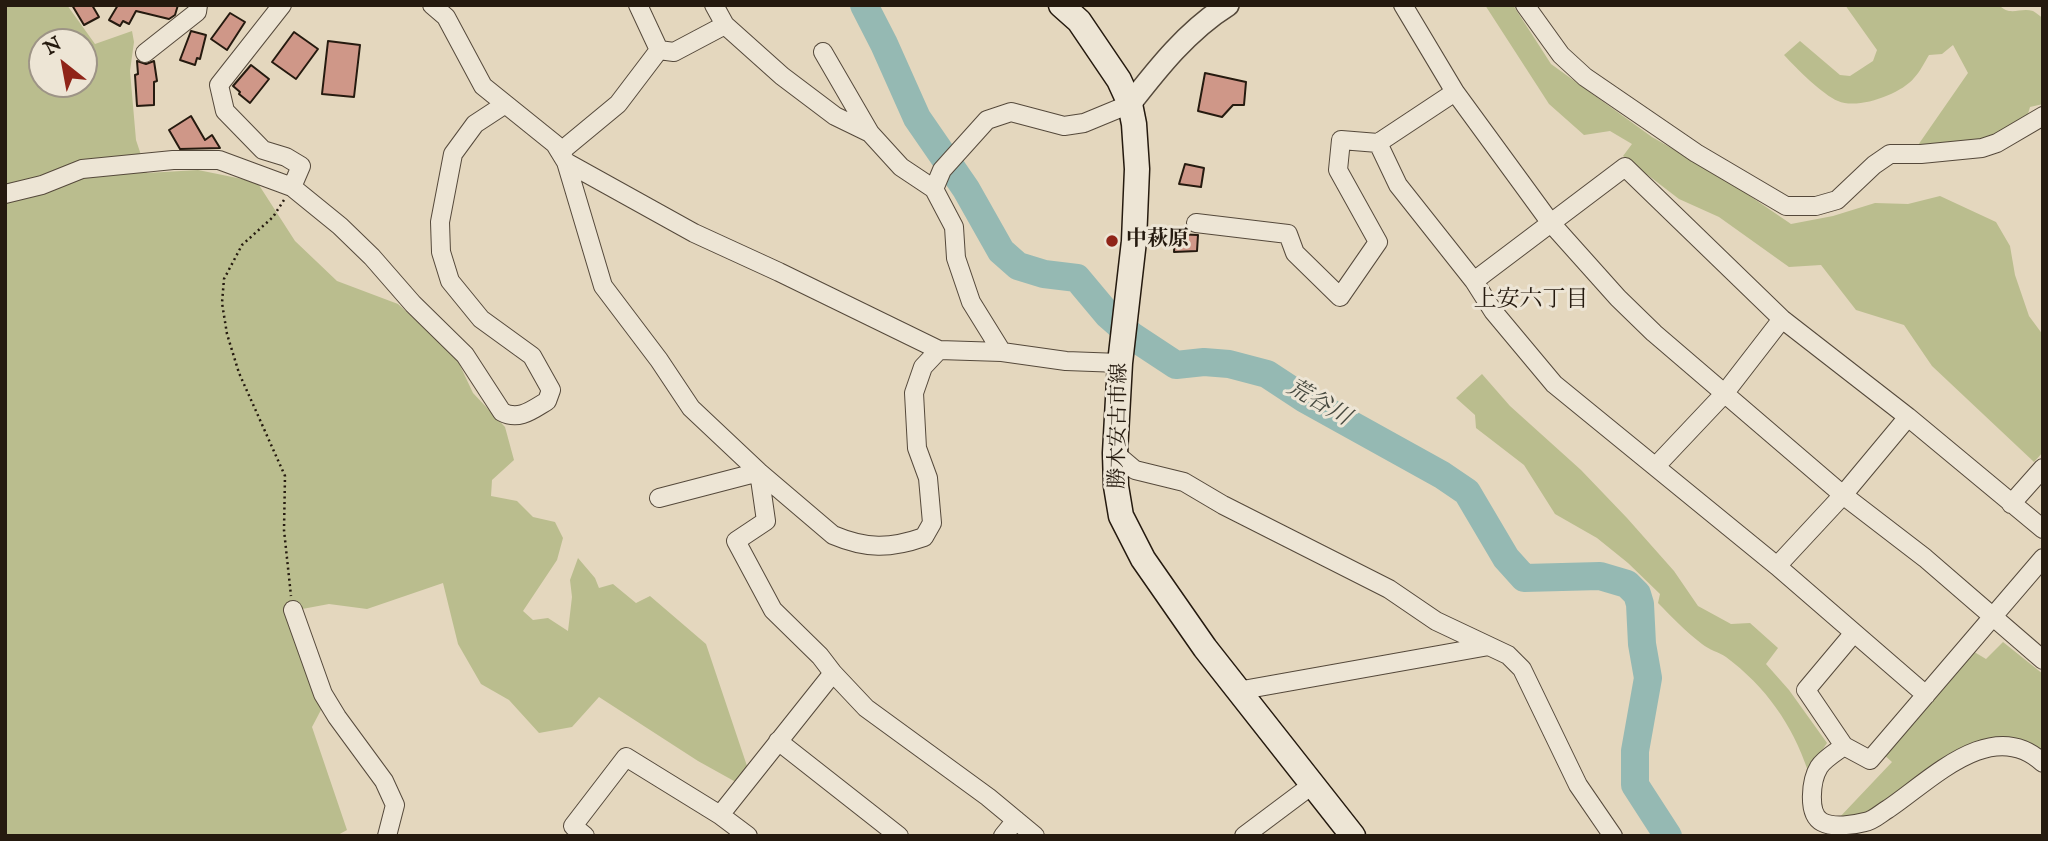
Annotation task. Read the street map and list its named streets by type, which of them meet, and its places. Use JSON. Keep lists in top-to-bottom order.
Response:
{
  "streets": {
    "main road": ["勝木安古市線"]
  },
  "districts": ["上安六丁目"],
  "water": ["荒谷川"],
  "places": ["中萩原"],
  "north": "top left"
}
